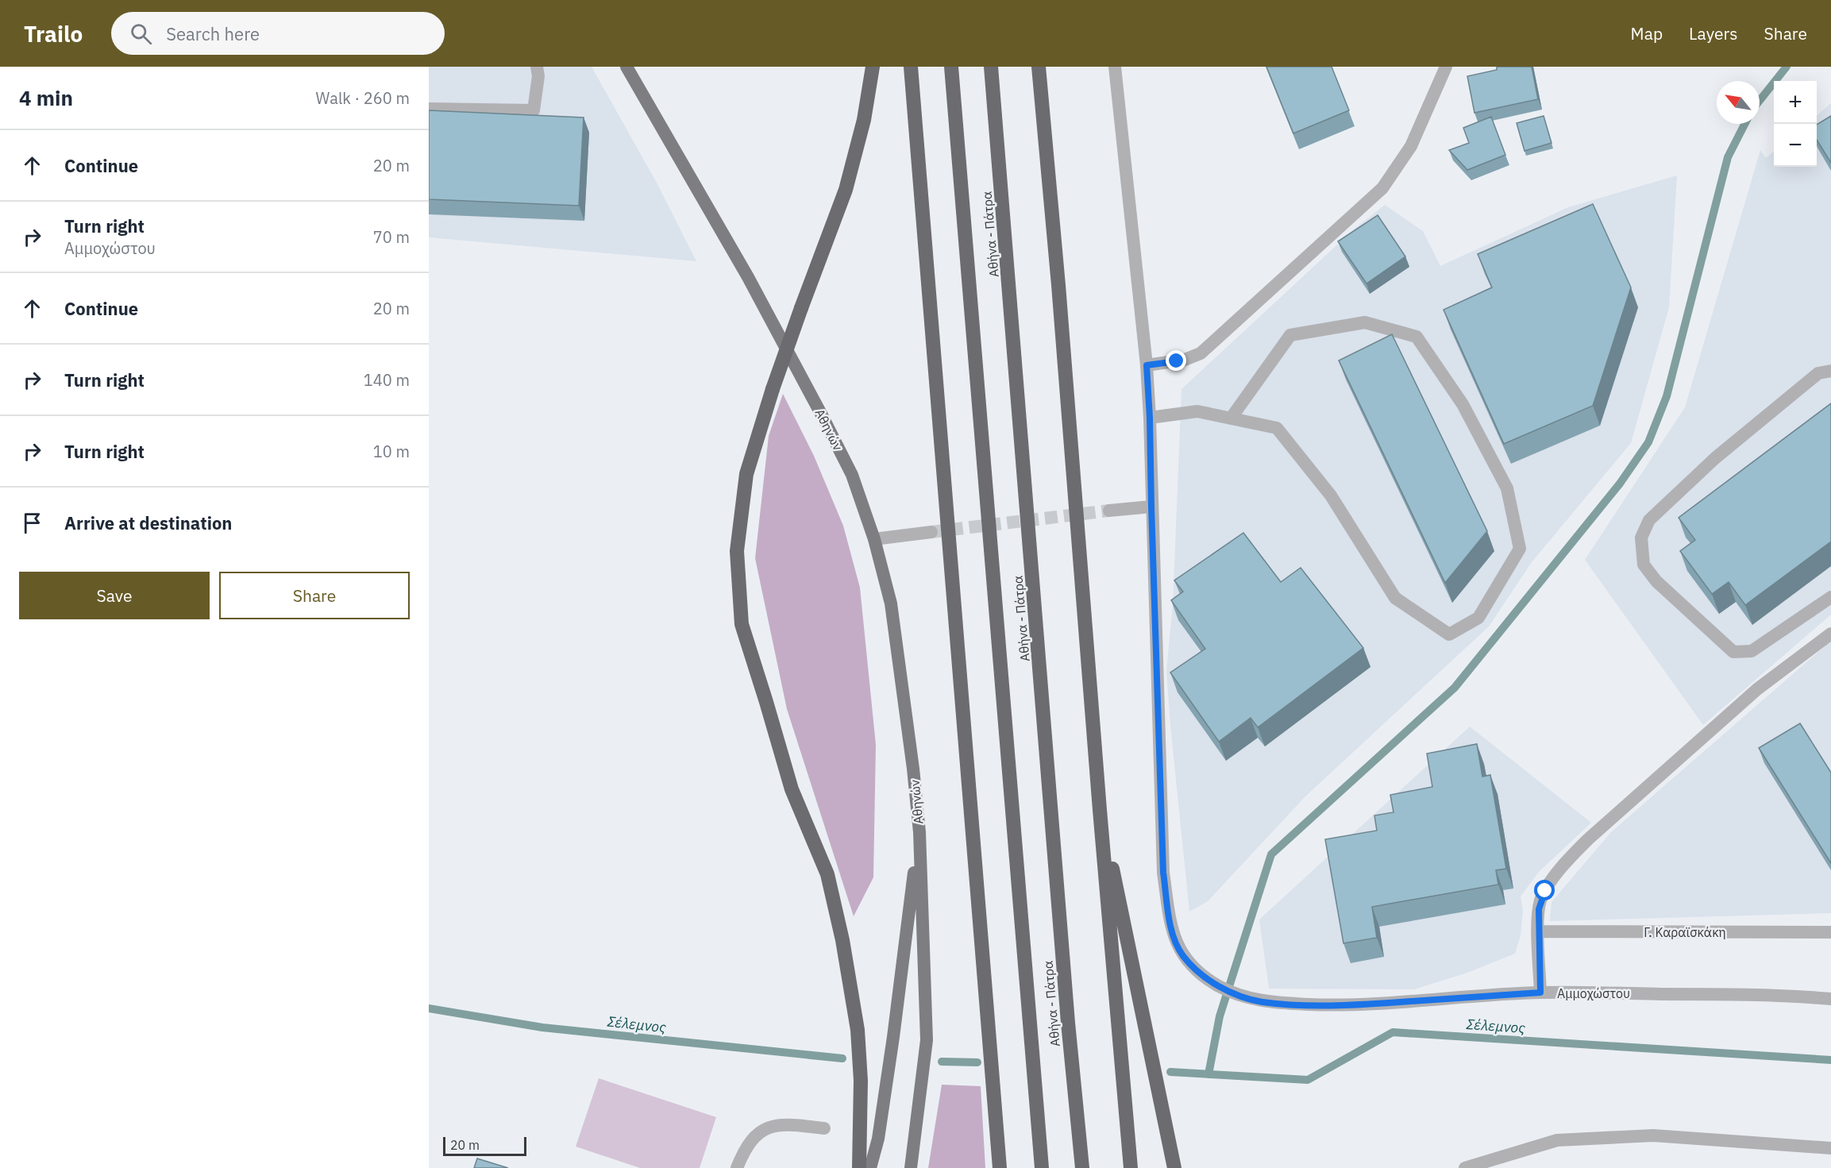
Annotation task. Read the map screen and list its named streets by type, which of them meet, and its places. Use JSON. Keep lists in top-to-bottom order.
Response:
{
  "streets": {
    "highway": ["Αθήνα - Πάτρα"],
    "main road": ["Αθηνών"],
    "street": ["Γ. Καραϊσκάκη", "Αμμοχώστου"]
  },
  "water": ["Σέλεμνος"],
  "scale_bar": "20 m",
  "north": "top left",
  "page": {
    "header": "Trailo",
    "search": "Search here",
    "nav": ["Map", "Layers", "Share"],
    "heading": ["4 min", "Walk · 260 m"],
    "map_buttons": ["+", "−"],
    "list": [
      ["Continue", "20 m"],
      ["Turn right", "Αμμοχώστου", "70 m"],
      ["Continue", "20 m"],
      ["Turn right", "140 m"],
      ["Turn right", "10 m"],
      "Arrive at destination"
    ],
    "buttons": ["Save", "Share"],
    "scale": "20 m"
  }
}
